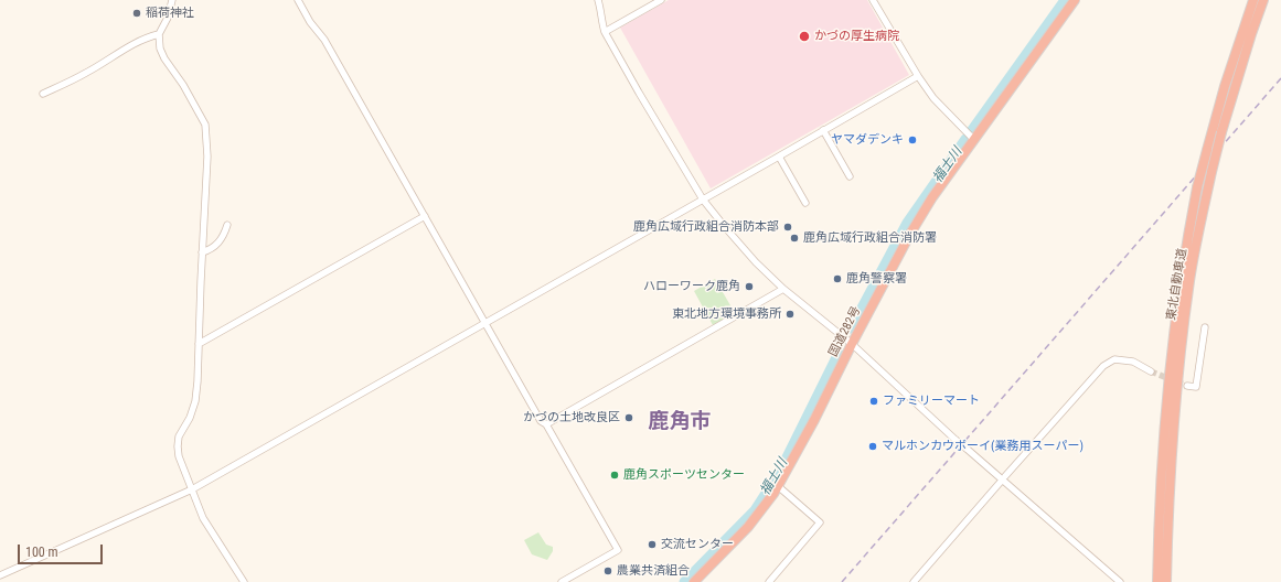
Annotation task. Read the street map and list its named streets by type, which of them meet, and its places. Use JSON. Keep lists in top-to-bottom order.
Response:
{
  "streets": {
    "highway": ["東北自動車道", "国道282号"]
  },
  "districts": ["鹿角市"],
  "water": ["福士川"],
  "places": [
    "稲荷神社",
    "かづの厚生病院",
    "ヤマダデンキ",
    "鹿角広域行政組合消防本部",
    "鹿角広域行政組合消防署",
    "鹿角警察署",
    "ハローワーク鹿角",
    "東北地方環境事務所",
    "ファミリーマート",
    "かづの土地改良区",
    "マルホンカウボーイ(業務用スーパー)",
    "鹿角スポーツセンター",
    "交流センター",
    "農業共済組合"
  ],
  "scale_bar": "100 m"
}
